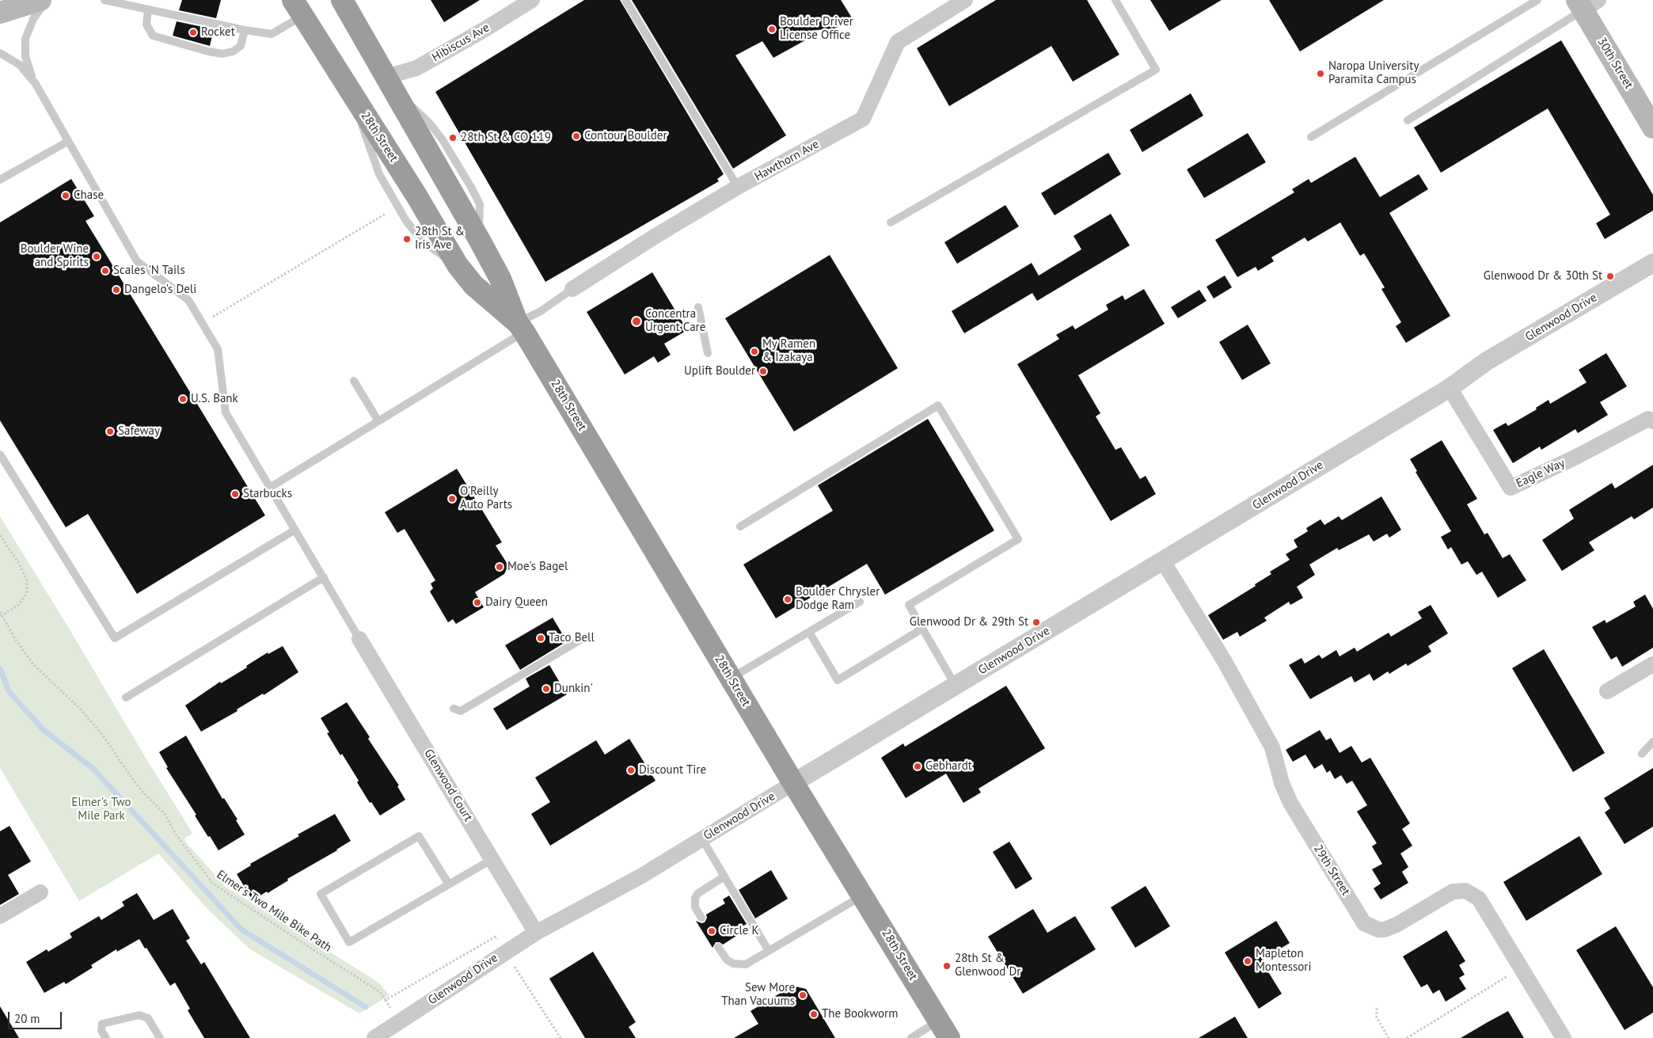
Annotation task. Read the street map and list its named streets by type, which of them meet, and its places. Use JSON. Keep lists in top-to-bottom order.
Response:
{
  "streets": {
    "highway": ["28th Street"],
    "main road": ["30th Street"],
    "street": [
      "Hibiscus Ave",
      "Hawthorn Ave",
      "Glenwood Drive",
      "Eagle Way",
      "Glenwood Court",
      "29th Street"
    ],
    "path": ["Elmer's Two Mile Bike Path"]
  },
  "crossings": [
    ["Hibiscus Ave", "28th Street"],
    ["28th Street", "Glenwood Drive"],
    ["Glenwood Drive", "Eagle Way"],
    ["Glenwood Drive", "Glenwood Court"],
    ["Glenwood Drive", "29th Street"],
    ["Glenwood Drive", "Elmer's Two Mile Bike Path"]
  ],
  "parks": ["Elmer's Two Mile Park"],
  "places": [
    "Boulder Driver License Office",
    "Rocket",
    "Naropa University Paramita Campus",
    "Contour Boulder",
    "28th St & CO 119",
    "Chase",
    "28th St & Iris Ave",
    "Boulder Wine and Spirits",
    "Scales 'N Tails",
    "Glenwood Dr & 30th St",
    "Dangelo's Deli",
    "Concentra Urgent Care",
    "My Ramen & Izakaya",
    "Uplift Boulder",
    "U.S. Bank",
    "Safeway",
    "Starbucks",
    "O'Reilly Auto Parts",
    "Moe's Bagel",
    "Boulder Chrysler Dodge Ram",
    "Dairy Queen",
    "Glenwood Dr & 29th St",
    "Taco Bell",
    "Dunkin'",
    "Gebhardt",
    "Discount Tire",
    "Circle K",
    "Mapleton Montessori",
    "28th St & Glenwood Dr",
    "Sew More Than Vacuums",
    "The Bookworm"
  ],
  "scale_bar": "20 m"
}
